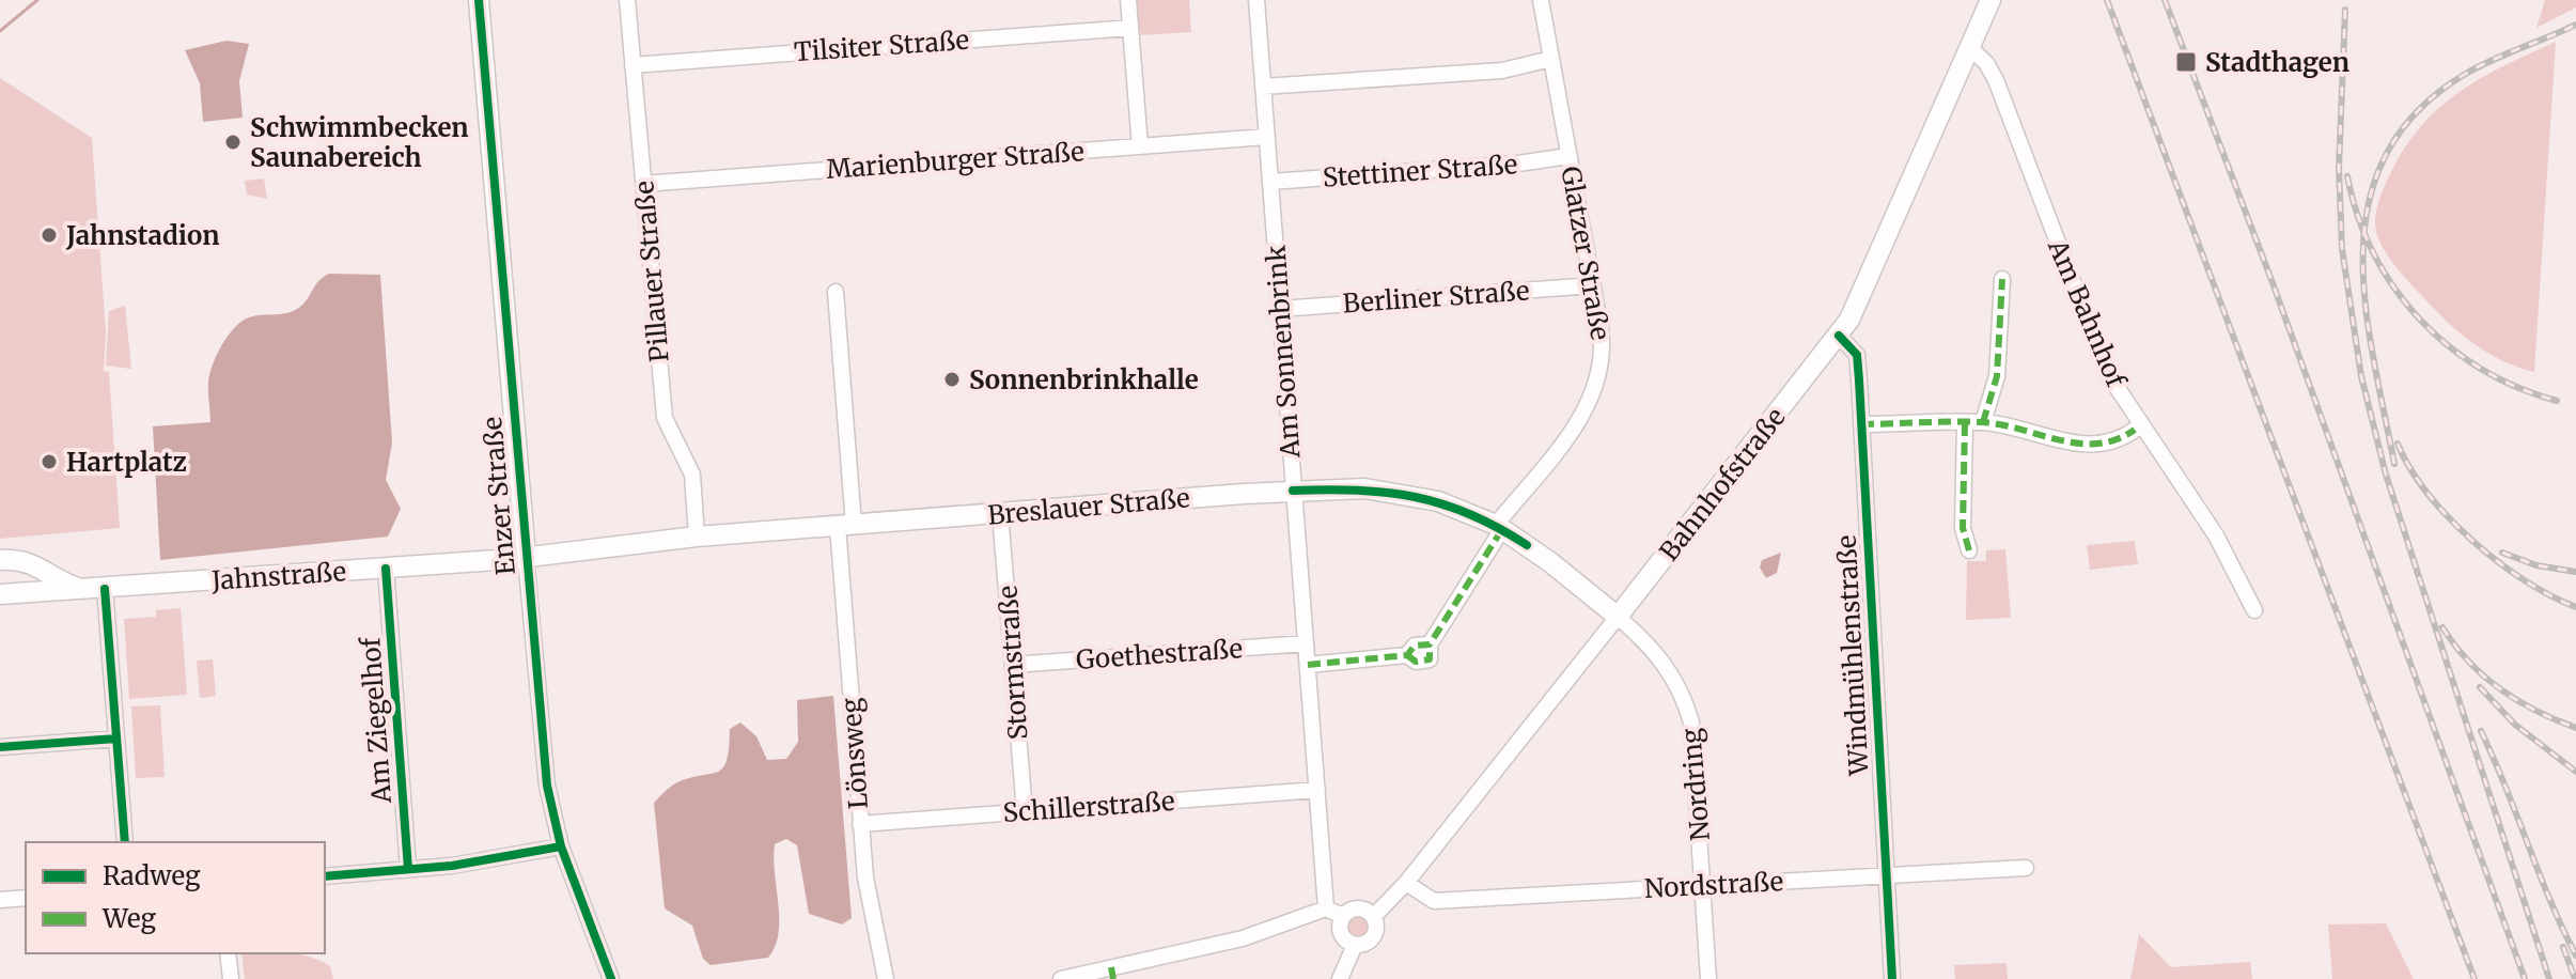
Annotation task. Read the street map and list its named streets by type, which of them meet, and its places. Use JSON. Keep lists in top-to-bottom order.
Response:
{
  "streets": {
    "main road": [
      "Bahnhofstraße",
      "Enzer Straße",
      "Breslauer Straße",
      "Jahnstraße"
    ],
    "street": [
      "Tilsiter Straße",
      "Marienburger Straße",
      "Stettiner Straße",
      "Glatzer Straße",
      "Pillauer Straße",
      "Berliner Straße",
      "Am Bahnhof",
      "Am Sonnenbrink",
      "Goethestraße",
      "Windmühlenstraße",
      "Stormstraße",
      "Am Ziegelhof",
      "Lönsweg",
      "Nordring",
      "Schillerstraße",
      "Nordstraße"
    ]
  },
  "crossings": [
    ["Tilsiter Straße", "Pillauer Straße"],
    ["Marienburger Straße", "Pillauer Straße"],
    ["Marienburger Straße", "Am Sonnenbrink"],
    ["Stettiner Straße", "Glatzer Straße"],
    ["Stettiner Straße", "Am Sonnenbrink"],
    ["Glatzer Straße", "Berliner Straße"],
    ["Glatzer Straße", "Am Sonnenbrink"],
    ["Glatzer Straße", "Breslauer Straße"],
    ["Pillauer Straße", "Breslauer Straße"],
    ["Berliner Straße", "Am Sonnenbrink"],
    ["Am Bahnhof", "Bahnhofstraße"],
    ["Am Sonnenbrink", "Breslauer Straße"],
    ["Am Sonnenbrink", "Goethestraße"],
    ["Am Sonnenbrink", "Schillerstraße"],
    ["Bahnhofstraße", "Breslauer Straße"],
    ["Bahnhofstraße", "Windmühlenstraße"],
    ["Bahnhofstraße", "Nordring"],
    ["Bahnhofstraße", "Nordstraße"],
    ["Enzer Straße", "Breslauer Straße"],
    ["Enzer Straße", "Jahnstraße"],
    ["Breslauer Straße", "Jahnstraße"],
    ["Breslauer Straße", "Stormstraße"],
    ["Breslauer Straße", "Lönsweg"],
    ["Breslauer Straße", "Nordring"],
    ["Jahnstraße", "Am Ziegelhof"],
    ["Goethestraße", "Stormstraße"],
    ["Windmühlenstraße", "Nordstraße"],
    ["Stormstraße", "Schillerstraße"],
    ["Lönsweg", "Schillerstraße"],
    ["Nordring", "Nordstraße"]
  ],
  "places": {
    "transit": ["Stadthagen"],
    "other": [
      "Schwimmbecken Saunabereich",
      "Jahnstadion",
      "Sonnenbrinkhalle",
      "Hartplatz"
    ]
  },
  "legend": ["Radweg", "Weg"]
}
